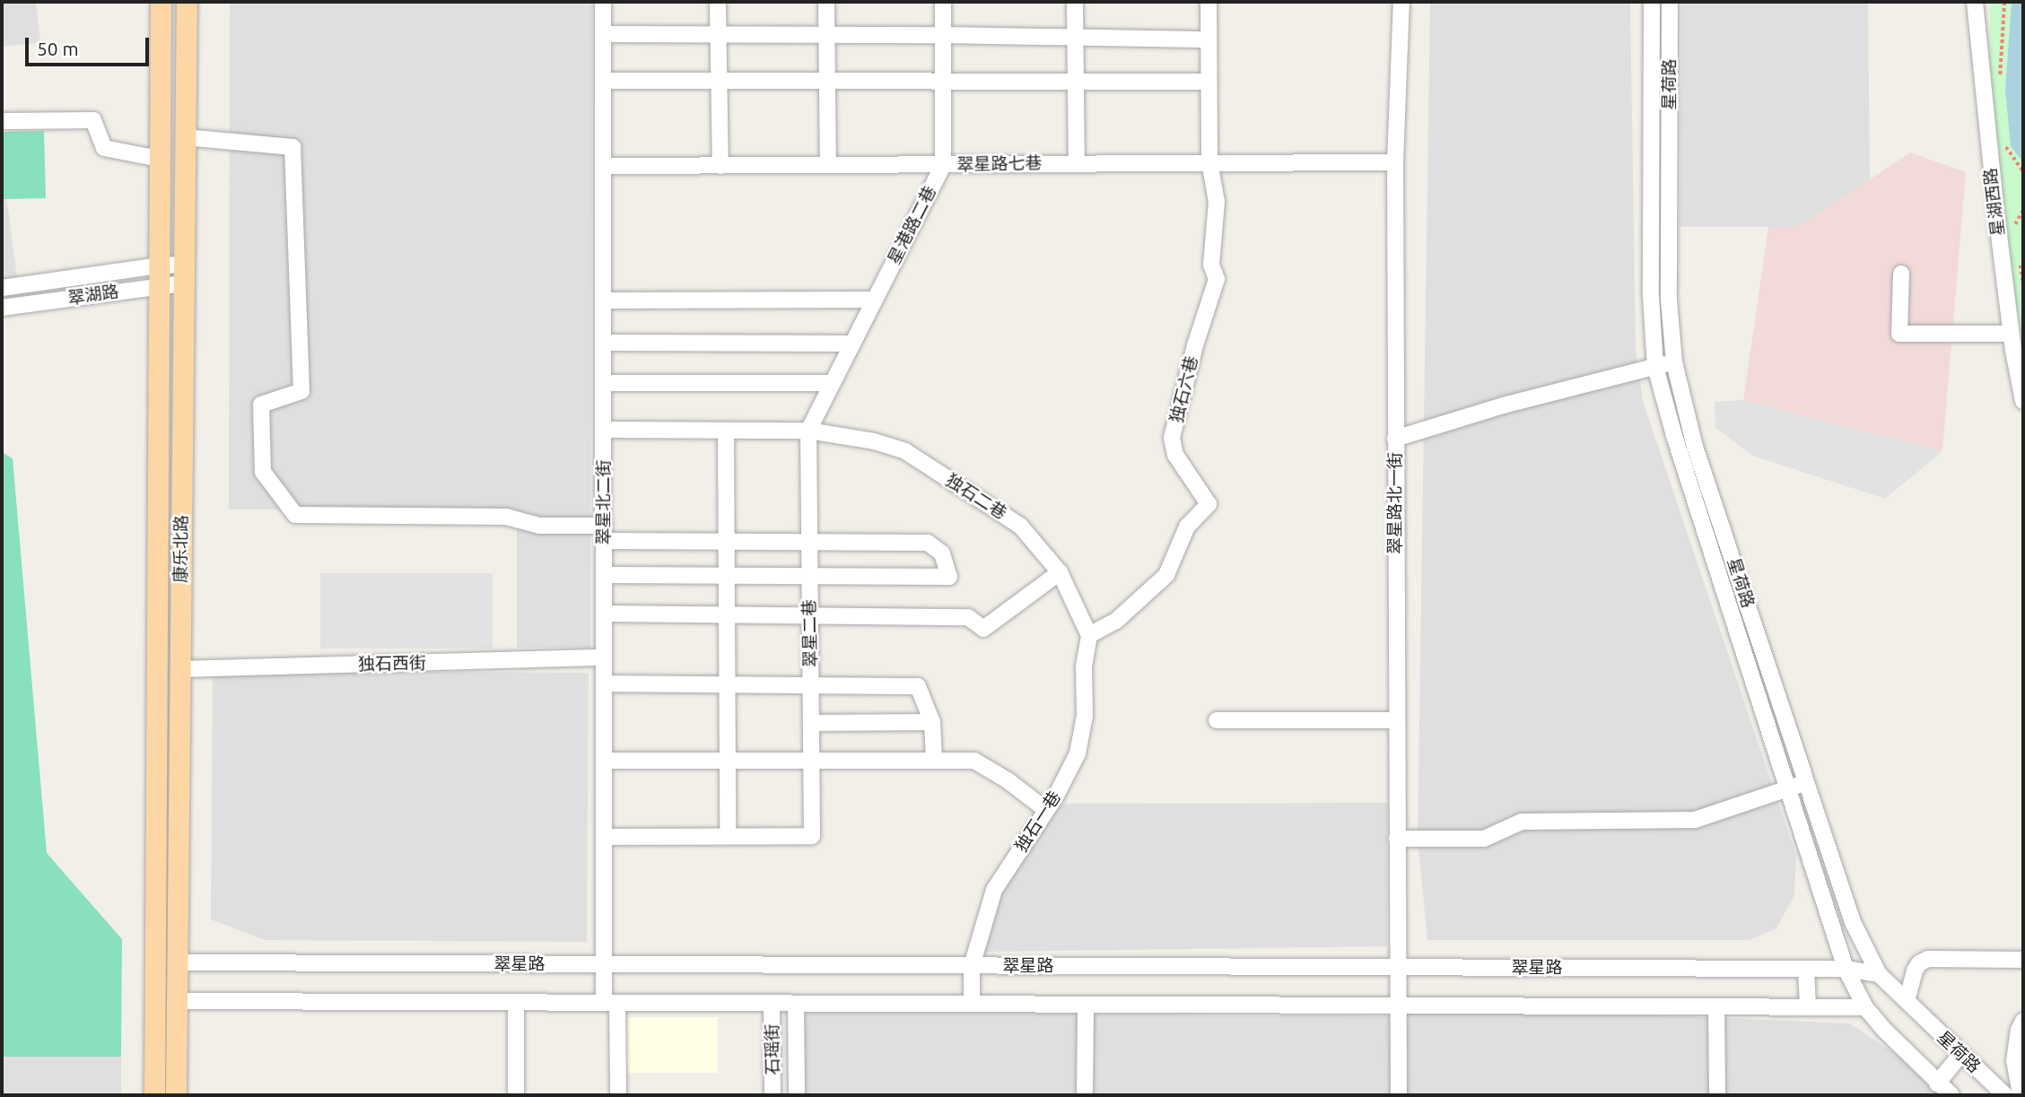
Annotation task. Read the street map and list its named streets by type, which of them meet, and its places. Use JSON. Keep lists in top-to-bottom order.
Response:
{
  "streets": {
    "main road": ["康乐北路"],
    "street": [
      "星荷路",
      "翠星路七巷",
      "星湖西路",
      "星港路二巷",
      "翠湖路",
      "独石六巷",
      "独石二巷",
      "翠星北二街",
      "翠星路北一街",
      "翠星二巷",
      "独石西街",
      "独石一巷",
      "翠星路",
      "石瑶街"
    ]
  },
  "crossings": [
    ["星荷路", "翠星路"],
    ["翠星路七巷", "星港路二巷"],
    ["翠星路七巷", "独石六巷"],
    ["翠星路七巷", "翠星北二街"],
    ["翠星路七巷", "翠星路北一街"],
    ["星港路二巷", "独石二巷"],
    ["星港路二巷", "翠星二巷"],
    ["翠湖路", "康乐北路"],
    ["独石六巷", "独石二巷"],
    ["独石六巷", "独石一巷"],
    ["独石二巷", "翠星北二街"],
    ["独石二巷", "翠星二巷"],
    ["独石二巷", "独石一巷"],
    ["翠星北二街", "独石西街"],
    ["翠星北二街", "翠星路"],
    ["翠星路北一街", "翠星路"],
    ["康乐北路", "独石西街"],
    ["康乐北路", "翠星路"],
    ["独石一巷", "翠星路"]
  ],
  "scale_bar": "50 m"
}
